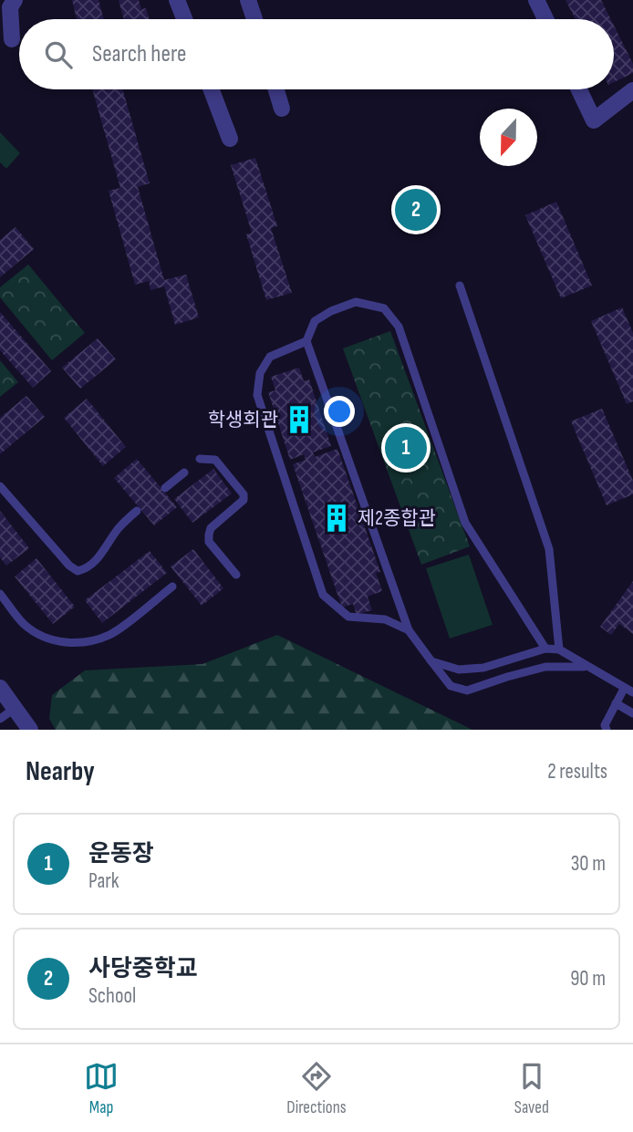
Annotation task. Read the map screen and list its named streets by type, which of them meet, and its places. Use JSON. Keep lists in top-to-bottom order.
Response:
{
  "places": {
    "building": ["학생회관", "제2종합관"]
  },
  "north": "bottom",
  "page": {
    "search": "Search here",
    "pins": ["2", "1"],
    "heading": ["Nearby", "2 results"],
    "list": [
      {
        "mark": "1",
        "name": "운동장",
        "note": "Park",
        "value": "30 m"
      },
      {
        "mark": "2",
        "name": "사당중학교",
        "note": "School",
        "value": "90 m"
      }
    ],
    "nav": ["Map", "Directions", "Saved"]
  }
}
